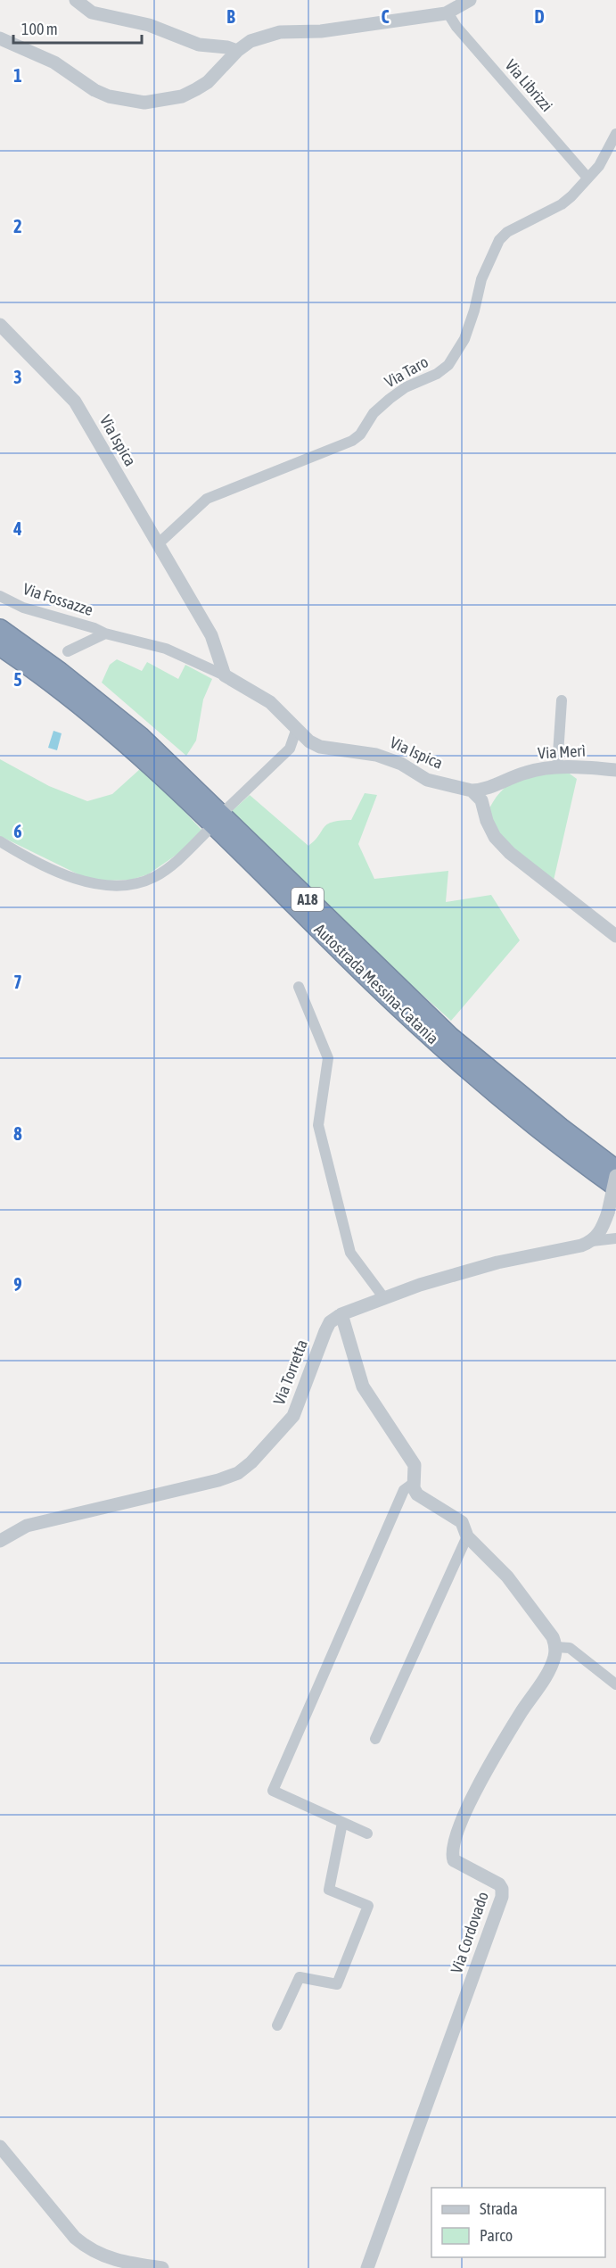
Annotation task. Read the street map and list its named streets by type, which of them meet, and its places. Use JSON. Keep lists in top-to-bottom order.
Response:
{
  "streets": {
    "highway": ["A18", "Autostrada Messina-Catania"],
    "street": [
      "Via Librizzi",
      "Via Taro",
      "Via Ispica",
      "Via Fossazze",
      "Via Merì",
      "Via Torretta",
      "Via Cordovado"
    ]
  },
  "crossings": [
    ["Via Librizzi", "Via Taro"],
    ["Via Taro", "Via Ispica"],
    ["Via Ispica", "Via Fossazze"],
    ["Via Ispica", "Via Merì"]
  ],
  "legend": ["Strada", "Parco"],
  "scale_bar": "100 m",
  "grid": {
    "columns": ["B", "C", "D"],
    "rows": [
      "1",
      "2",
      "3",
      "4",
      "5",
      "6",
      "7",
      "8",
      "9"
    ]
  }
}
